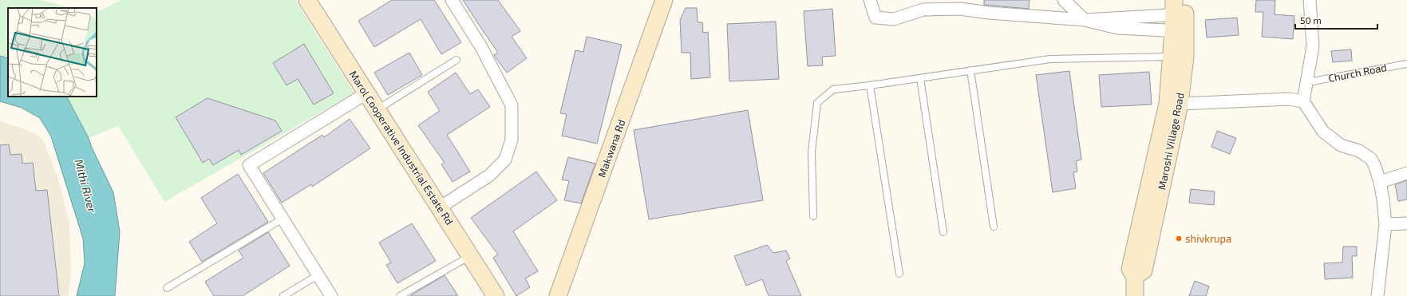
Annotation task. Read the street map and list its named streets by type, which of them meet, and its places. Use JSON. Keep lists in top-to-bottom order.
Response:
{
  "streets": {
    "street": ["Maroshi Village Road", "Marol Cooperative Industrial Estate Rd", "Makwana Rd"],
    "lane": ["Church Road"]
  },
  "water": ["Mithi River"],
  "places": ["shivkrupa"],
  "scale_bar": "50 m"
}
